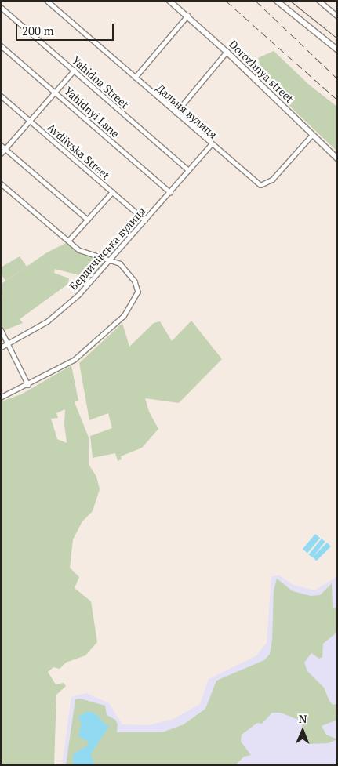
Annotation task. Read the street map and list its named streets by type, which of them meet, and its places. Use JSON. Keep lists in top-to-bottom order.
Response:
{
  "streets": {
    "main road": ["Dorozhnya street"],
    "street": [
      "Yahidna Street",
      "Дальня вулиця",
      "Yahidnyi Lane",
      "Avdiivska Street",
      "Бердичівська вулиця"
    ]
  },
  "crossings": [
    ["Dorozhnya street", "Дальня вулиця"],
    ["Yahidna Street", "Бердичівська вулиця"],
    ["Дальня вулиця", "Бердичівська вулиця"],
    ["Yahidnyi Lane", "Бердичівська вулиця"],
    ["Avdiivska Street", "Бердичівська вулиця"]
  ],
  "scale_bar": "200 m",
  "north": "top"
}
